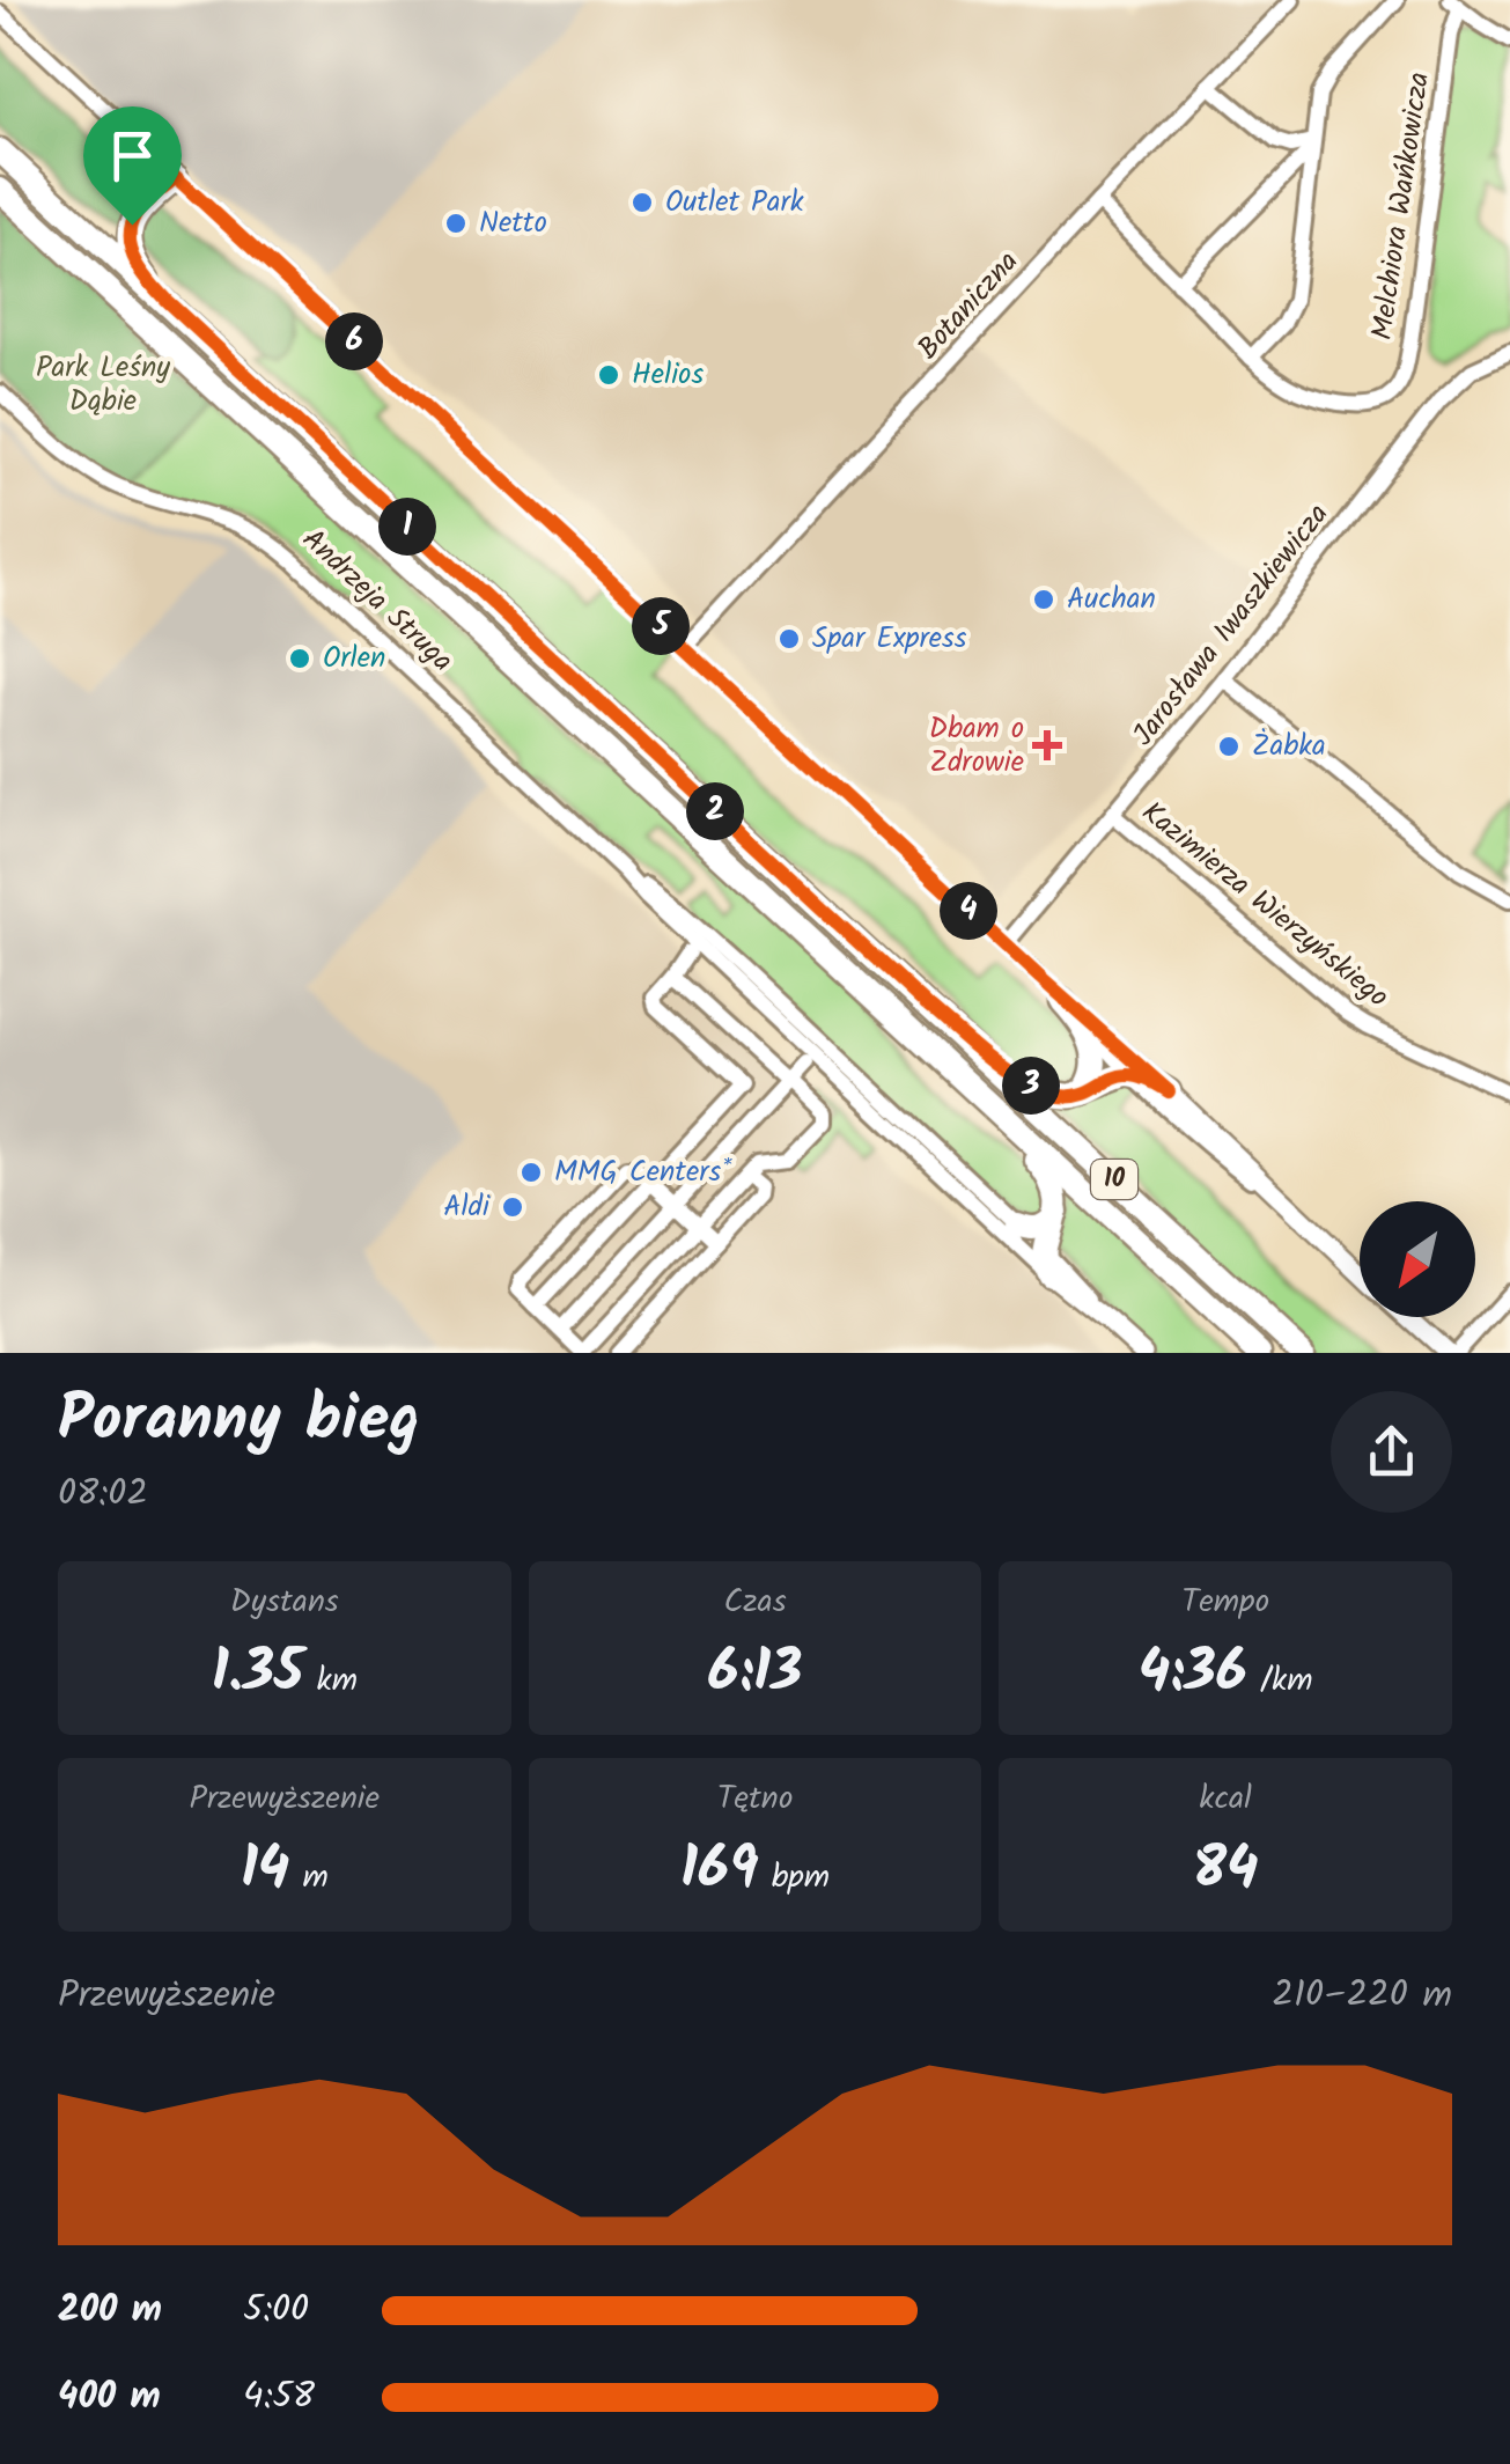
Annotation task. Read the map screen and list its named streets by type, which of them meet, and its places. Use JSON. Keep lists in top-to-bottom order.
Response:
{
  "streets": {
    "main road": ["Andrzeja Struga", "10"],
    "street": [
      "Melchiora Wańkowicza",
      "Botaniczna",
      "Jarosława Iwaszkiewicza",
      "Kazimierza Wierzyńskiego"
    ]
  },
  "crossings": [
    ["Melchiora Wańkowicza", "Botaniczna"],
    ["Jarosława Iwaszkiewicza", "Kazimierza Wierzyńskiego"]
  ],
  "parks": ["Park Leśny Dąbie"],
  "places": {
    "other": [
      "Outlet Park",
      "Netto",
      "Helios",
      "Auchan",
      "Spar Express",
      "Orlen",
      "Żabka",
      "MMG Centers*",
      "Aldi"
    ],
    "health": ["Dbam o Zdrowie"]
  },
  "north": "bottom left",
  "page": {
    "pins": [
      "6",
      "1",
      "5",
      "2",
      "4",
      "3"
    ],
    "heading": ["Poranny bieg", "08:02"],
    "stats": [
      ["Dystans", "1.35 km"],
      ["Czas", "6:13"],
      ["Tempo", "4:36 /km"],
      ["Przewyższenie", "14 m"],
      ["Tętno", "169 bpm"],
      ["kcal", "84"]
    ],
    "chart": ["Przewyższenie", "210–220 m"],
    "list": [
      {
        "name": "200 m",
        "note": "5:00"
      },
      {
        "name": "400 m",
        "note": "4:58"
      }
    ]
  }
}
